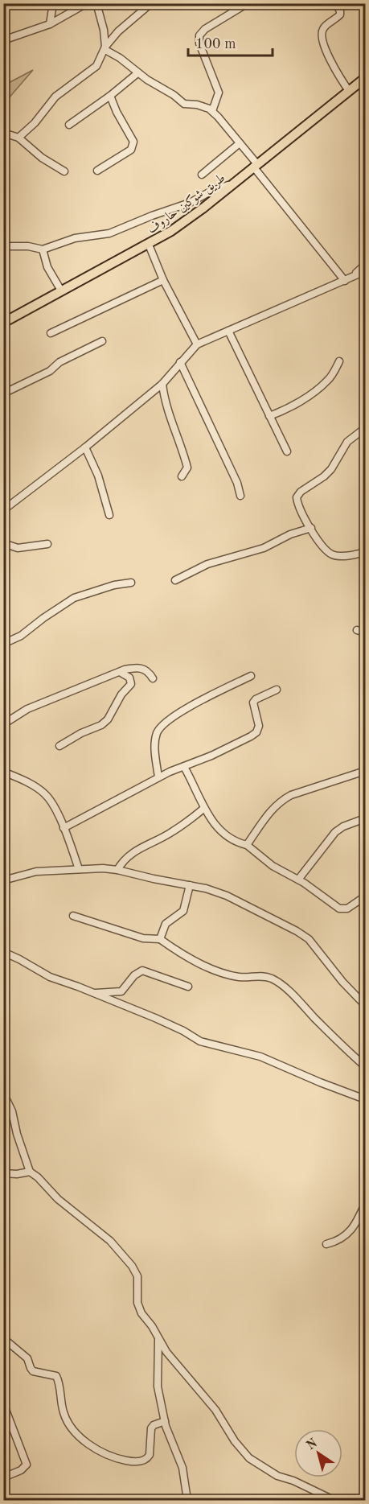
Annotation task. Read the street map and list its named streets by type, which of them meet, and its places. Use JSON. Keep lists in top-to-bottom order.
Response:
{
  "streets": {
    "main road": ["طريق شوكين حاروف"]
  },
  "scale_bar": "100 m",
  "north": "top left"
}
